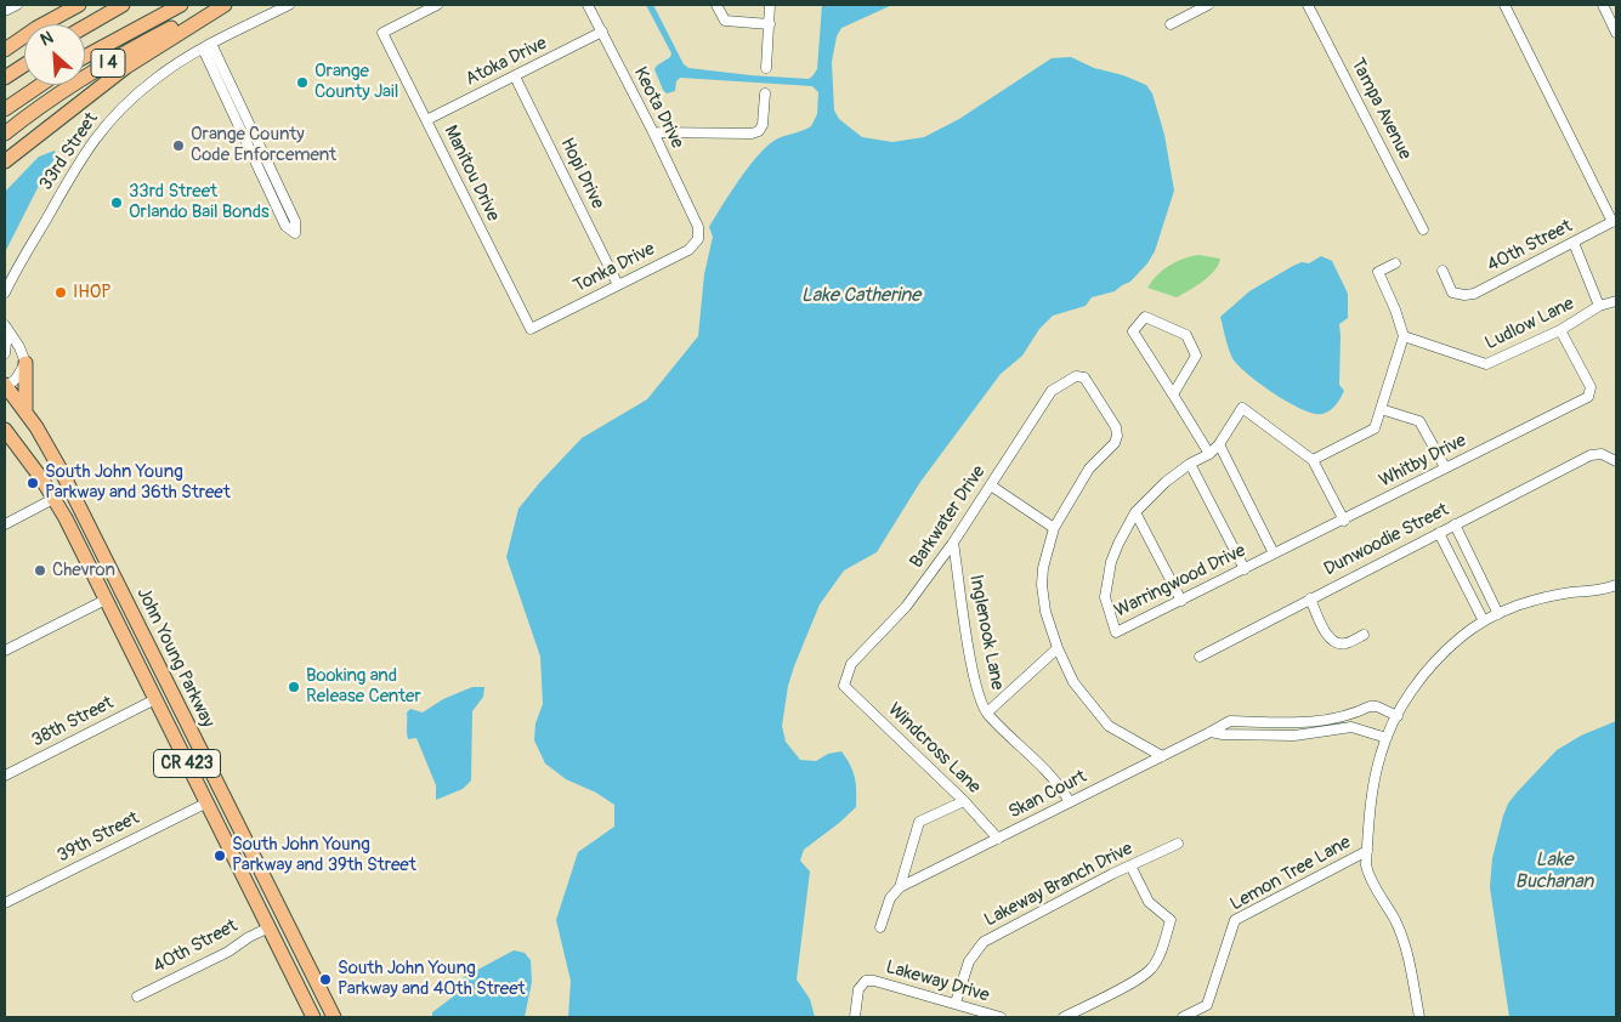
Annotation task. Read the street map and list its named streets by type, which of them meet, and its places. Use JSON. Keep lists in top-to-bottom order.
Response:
{
  "streets": {
    "highway": ["I 4", "John Young Parkway", "CR 423"],
    "street": [
      "Atoka Drive",
      "Keota Drive",
      "Tampa Avenue",
      "33rd Street",
      "Manitou Drive",
      "Hopi Drive",
      "40th Street",
      "Tonka Drive",
      "Ludlow Lane",
      "Whitby Drive",
      "Barkwater Drive",
      "Dunwoodie Street",
      "Warringwood Drive",
      "Inglenook Lane",
      "38th Street",
      "Windcross Lane",
      "Skan Court",
      "39th Street",
      "Lemon Tree Lane",
      "Lakeway Branch Drive",
      "Lakeway Drive"
    ]
  },
  "crossings": [
    ["Atoka Drive", "Keota Drive"],
    ["Atoka Drive", "Manitou Drive"],
    ["Atoka Drive", "Hopi Drive"],
    ["Keota Drive", "Tonka Drive"],
    ["Manitou Drive", "Tonka Drive"],
    ["Hopi Drive", "Tonka Drive"],
    ["40th Street", "John Young Parkway"],
    ["Ludlow Lane", "Whitby Drive"],
    ["Whitby Drive", "Warringwood Drive"],
    ["Barkwater Drive", "Inglenook Lane"],
    ["Barkwater Drive", "Windcross Lane"],
    ["Inglenook Lane", "Skan Court"],
    ["John Young Parkway", "38th Street"],
    ["John Young Parkway", "39th Street"],
    ["Windcross Lane", "Skan Court"],
    ["Lakeway Branch Drive", "Lakeway Drive"]
  ],
  "water": ["Lake Catherine", "Lake Buchanan"],
  "places": [
    "Orange County Jail",
    "Orange County Code Enforcement",
    "33rd Street Orlando Bail Bonds",
    "IHOP",
    "South John Young Parkway and 36th Street",
    "Chevron",
    "Booking and Release Center",
    "South John Young Parkway and 39th Street",
    "South John Young Parkway and 40th Street"
  ],
  "north": "top left"
}
